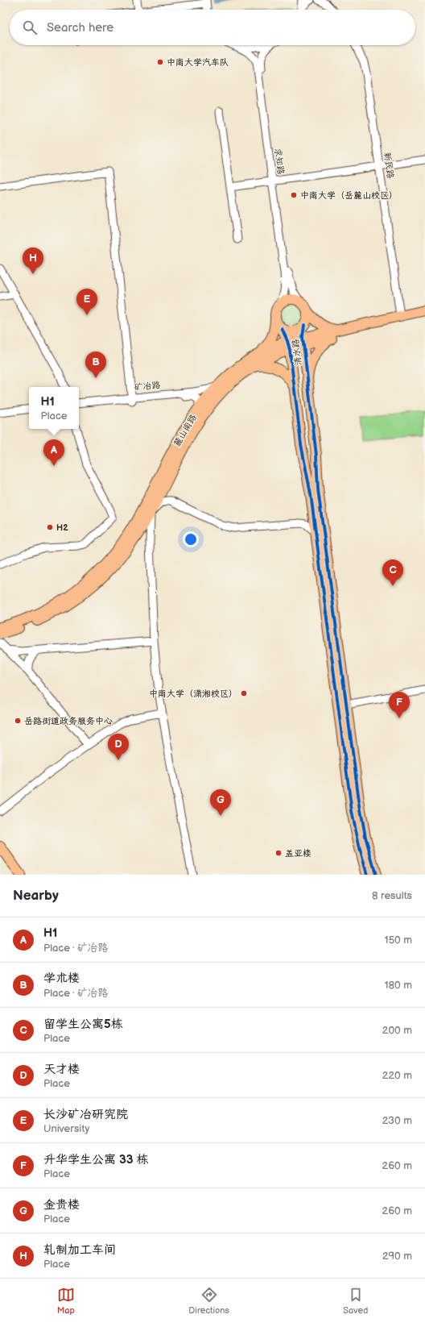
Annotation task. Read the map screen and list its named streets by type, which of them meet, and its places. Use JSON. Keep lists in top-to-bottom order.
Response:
{
  "streets": {
    "main road": ["清水路", "麓山南路"],
    "street": ["求知路", "新民路", "矿冶路"]
  },
  "crossings": [
    ["求知路", "清水路"],
    ["新民路", "麓山南路"],
    ["清水路", "麓山南路"],
    ["矿冶路", "麓山南路"]
  ],
  "places": [
    "中南大学汽车队",
    "中南大学（岳麓山校区）",
    "H2",
    "中南大学（潇湘校区）",
    "岳路街道政务服务中心",
    "盖亚楼"
  ],
  "page": {
    "search": "Search here",
    "pins": [
      "H",
      "E",
      "B",
      "A",
      "C",
      "F",
      "D",
      "G"
    ],
    "popup": ["H1", "Place"],
    "heading": ["Nearby", "8 results"],
    "list": [
      {
        "mark": "A",
        "name": "H1",
        "note": "Place · 矿冶路",
        "value": "150 m"
      },
      {
        "mark": "B",
        "name": "学术楼",
        "note": "Place · 矿冶路",
        "value": "180 m"
      },
      {
        "mark": "C",
        "name": "留学生公寓5栋",
        "note": "Place",
        "value": "200 m"
      },
      {
        "mark": "D",
        "name": "天才楼",
        "note": "Place",
        "value": "220 m"
      },
      {
        "mark": "E",
        "name": "长沙矿冶研究院",
        "note": "University",
        "value": "230 m"
      },
      {
        "mark": "F",
        "name": "升华学生公寓 33 栋",
        "note": "Place",
        "value": "260 m"
      },
      {
        "mark": "G",
        "name": "金贵楼",
        "note": "Place",
        "value": "260 m"
      },
      {
        "mark": "H",
        "name": "轧制加工车间",
        "note": "Place",
        "value": "290 m"
      }
    ],
    "nav": ["Map", "Directions", "Saved"]
  }
}
